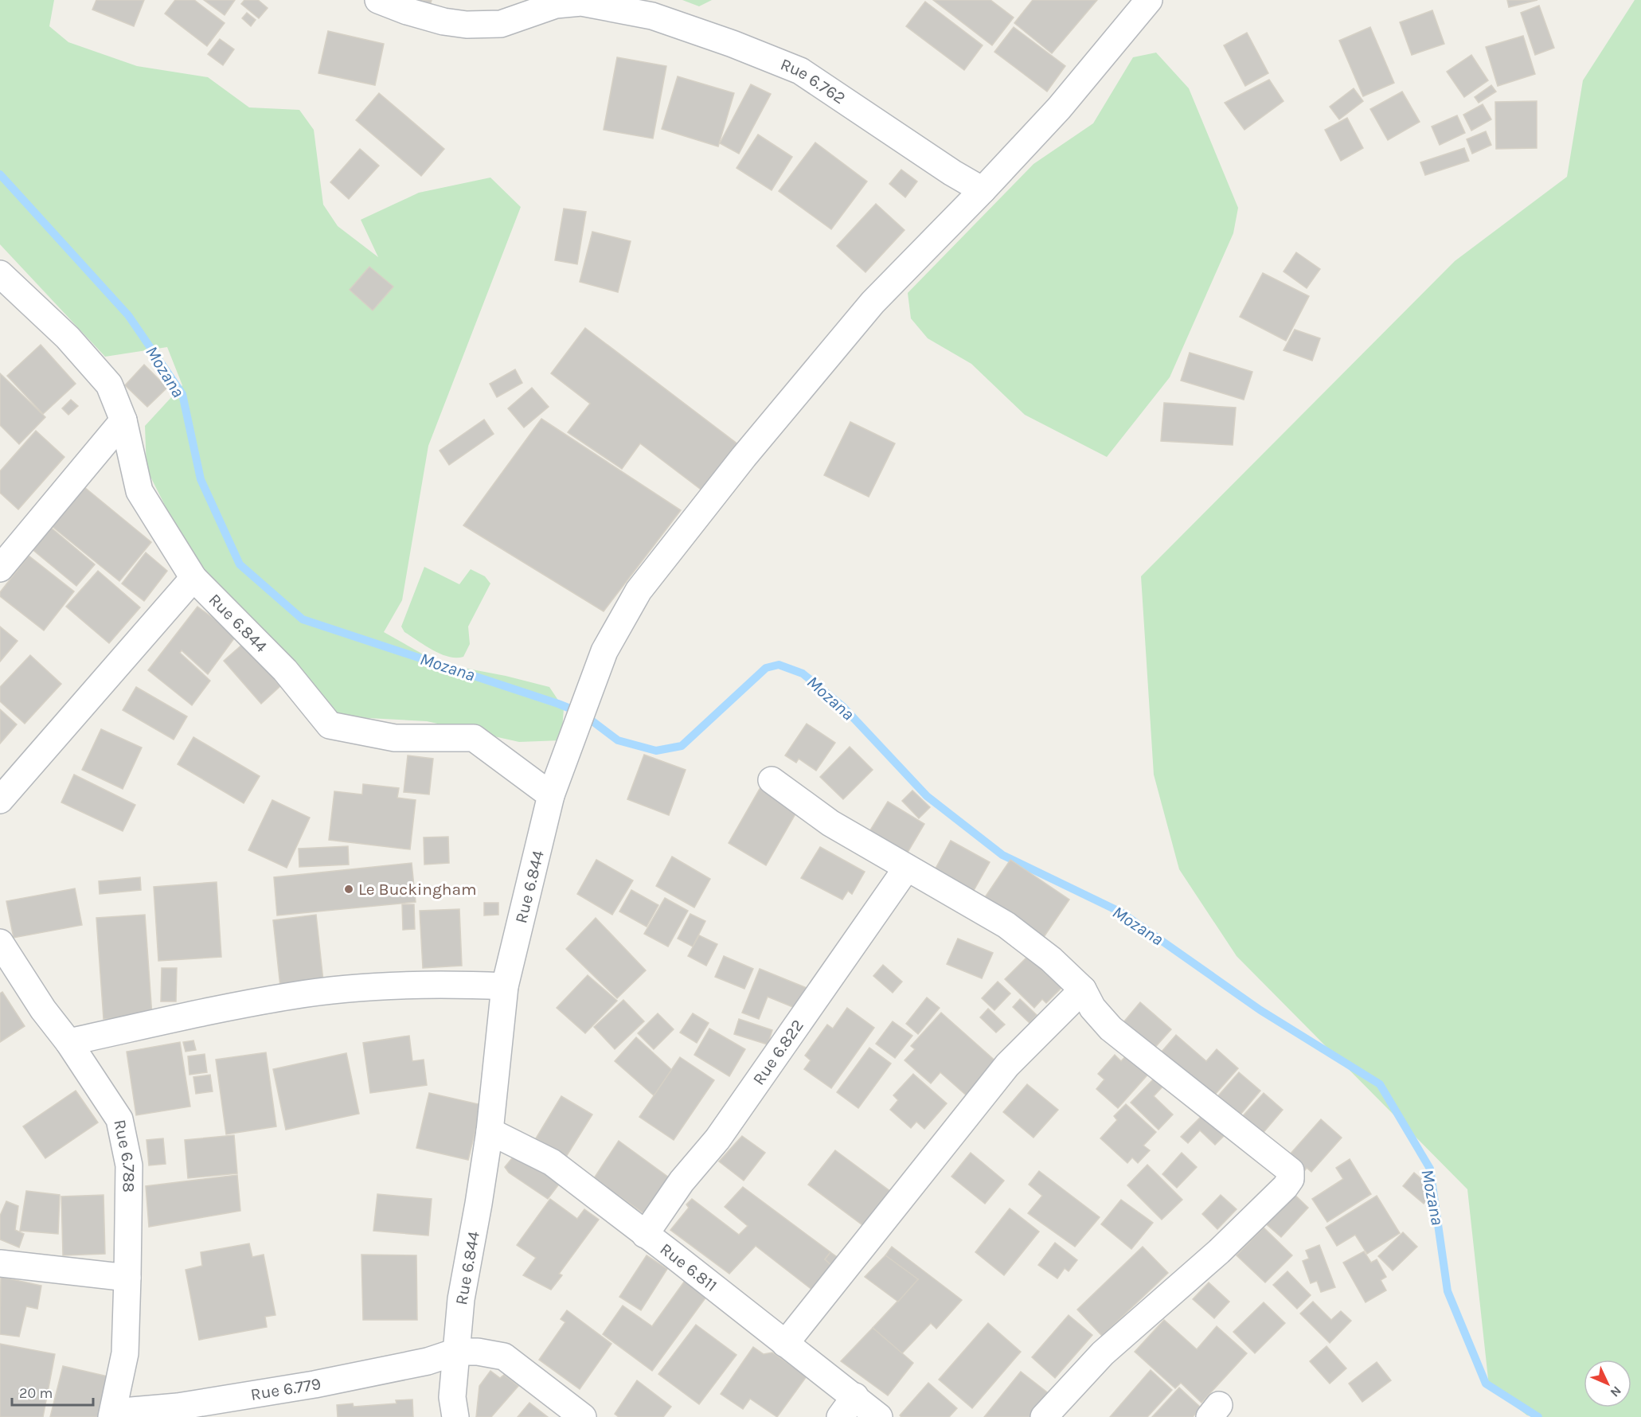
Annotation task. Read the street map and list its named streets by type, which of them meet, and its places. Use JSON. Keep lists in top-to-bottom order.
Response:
{
  "streets": {
    "street": [
      "Rue 6.762",
      "Rue 6.844",
      "Rue 6.822",
      "Rue 6.788",
      "Rue 6.811",
      "Rue 6.779"
    ]
  },
  "crossings": [
    ["Rue 6.844", "Rue 6.811"],
    ["Rue 6.844", "Rue 6.779"],
    ["Rue 6.822", "Rue 6.811"],
    ["Rue 6.788", "Rue 6.779"]
  ],
  "water": ["Mozana"],
  "places": ["Le Buckingham"],
  "scale_bar": "20 m",
  "north": "bottom right"
}
